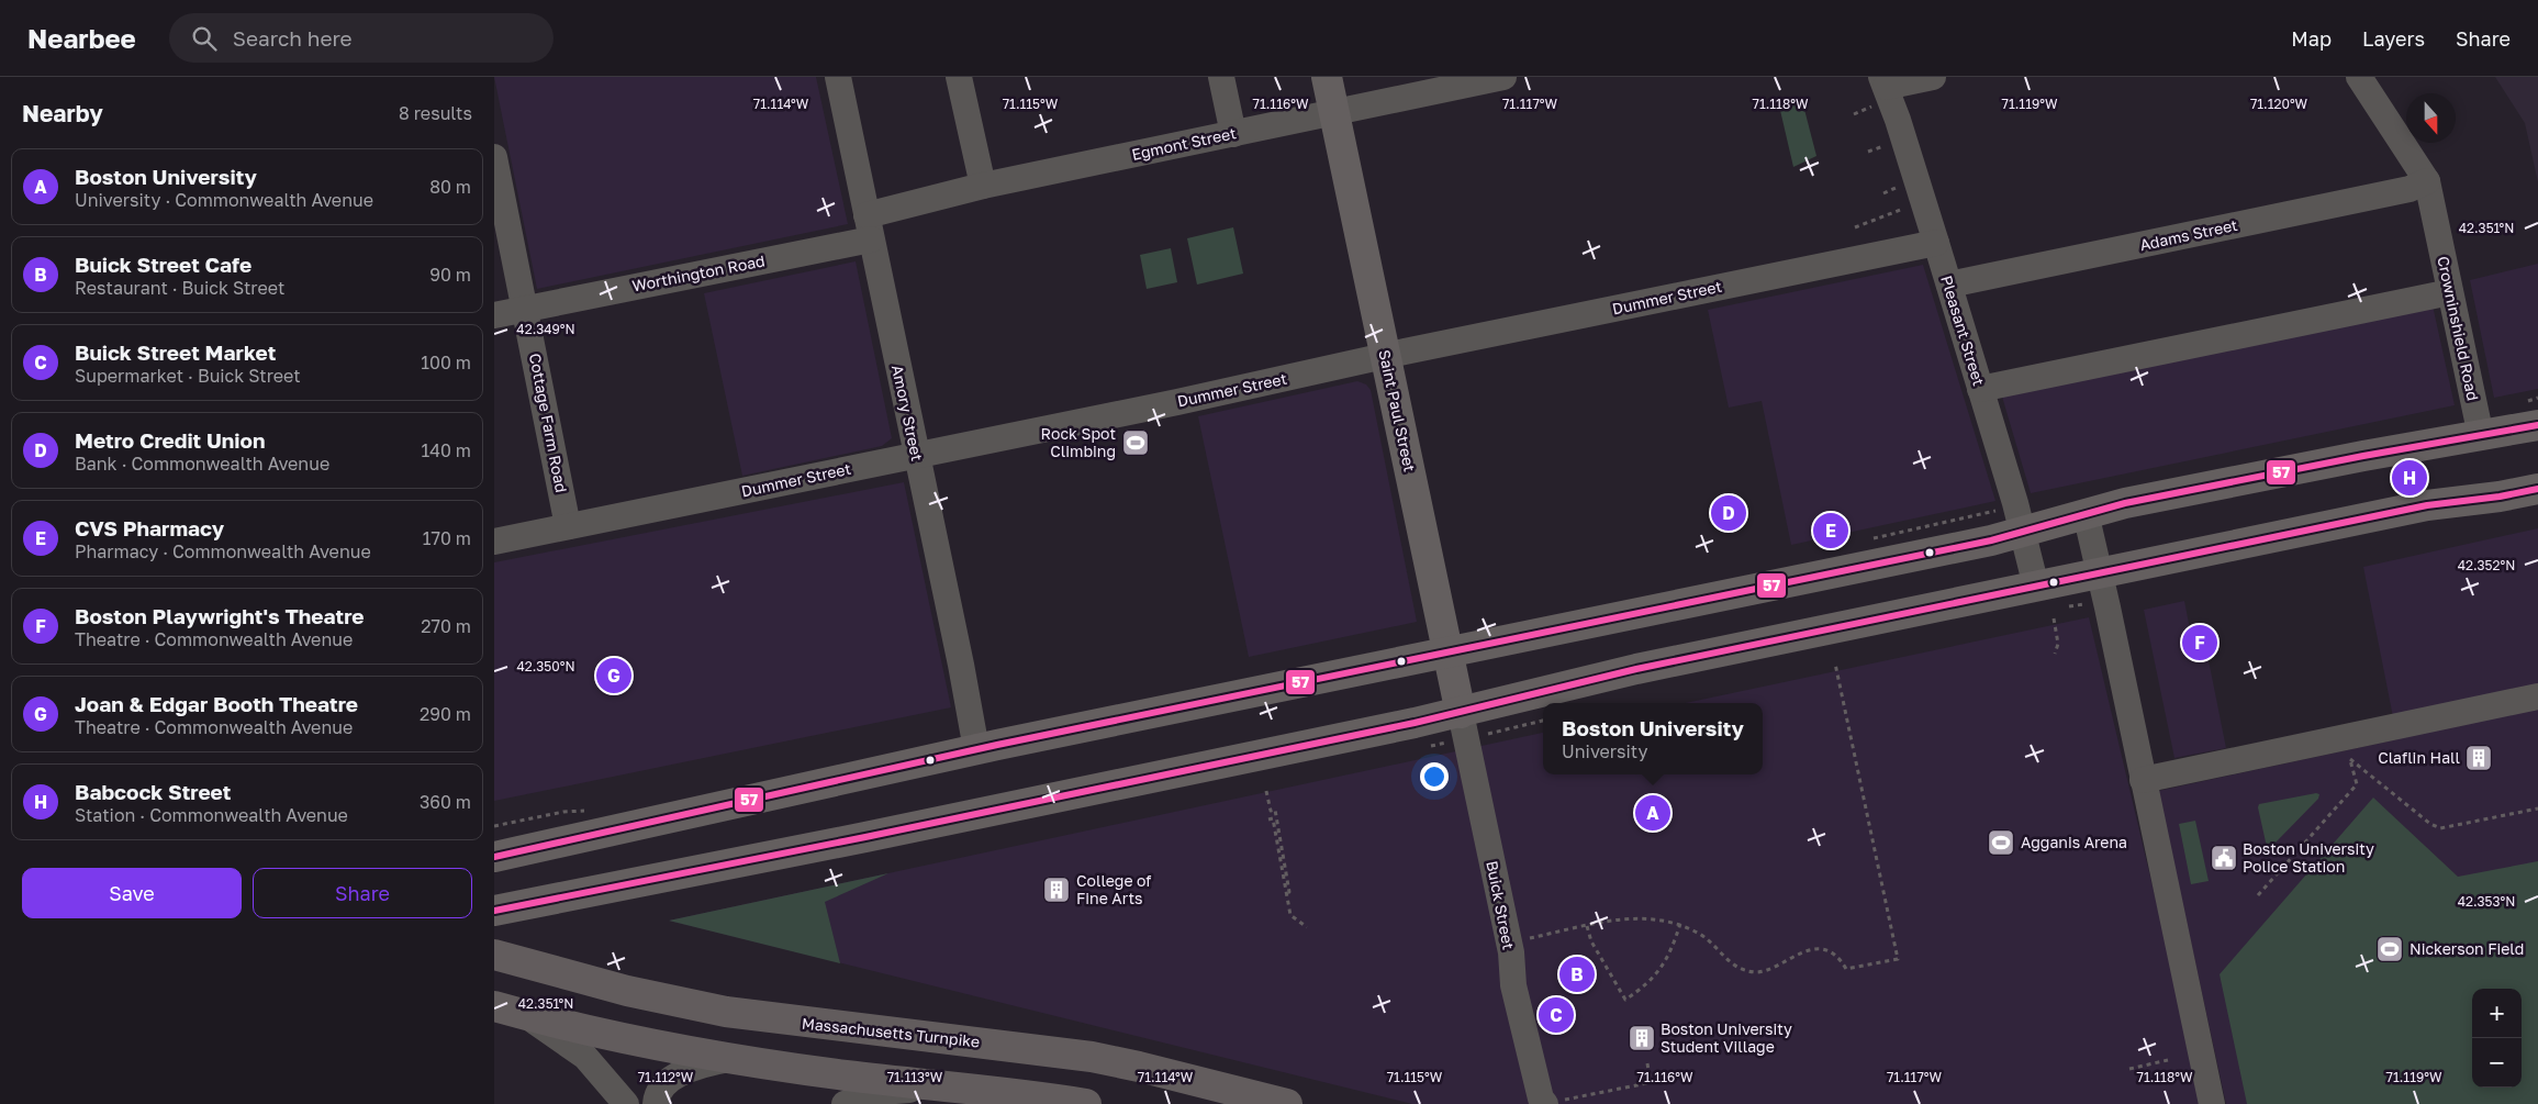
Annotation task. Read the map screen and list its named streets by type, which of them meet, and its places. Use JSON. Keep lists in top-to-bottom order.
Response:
{
  "streets": {
    "highway": ["Massachusetts Turnpike"],
    "main road": ["Saint Paul Street"],
    "street": [
      "Egmont Street",
      "Adams Street",
      "Worthington Road",
      "Dummer Street",
      "Crowninshield Road",
      "Pleasant Street",
      "Amory Street",
      "Cottage Farm Road",
      "Buick Street"
    ]
  },
  "crossings": [
    ["Egmont Street", "Worthington Road"],
    ["Egmont Street", "Saint Paul Street"],
    ["Egmont Street", "Amory Street"],
    ["Adams Street", "Crowninshield Road"],
    ["Adams Street", "Pleasant Street"],
    ["Worthington Road", "Amory Street"],
    ["Worthington Road", "Cottage Farm Road"],
    ["Dummer Street", "Pleasant Street"],
    ["Dummer Street", "Saint Paul Street"],
    ["Dummer Street", "Amory Street"],
    ["Dummer Street", "Cottage Farm Road"],
    ["Saint Paul Street", "Buick Street"]
  ],
  "places": {
    "sports": ["Rock Spot Climbing", "Agganis Arena", "Nickerson Field"],
    "building": ["Claflin Hall", "College of Fine Arts", "Boston University Student Village"],
    "public building": ["Boston University Police Station"]
  },
  "lines": ["transit line 57"],
  "north": "bottom",
  "page": {
    "header": "Nearbee",
    "search": "Search here",
    "nav": ["Map", "Layers", "Share"],
    "heading": ["Nearby", "8 results"],
    "list": [
      {
        "mark": "A",
        "name": "Boston University",
        "note": "University · Commonwealth Avenue",
        "value": "80 m"
      },
      {
        "mark": "B",
        "name": "Buick Street Cafe",
        "note": "Restaurant · Buick Street",
        "value": "90 m"
      },
      {
        "mark": "C",
        "name": "Buick Street Market",
        "note": "Supermarket · Buick Street",
        "value": "100 m"
      },
      {
        "mark": "D",
        "name": "Metro Credit Union",
        "note": "Bank · Commonwealth Avenue",
        "value": "140 m"
      },
      {
        "mark": "E",
        "name": "CVS Pharmacy",
        "note": "Pharmacy · Commonwealth Avenue",
        "value": "170 m"
      },
      {
        "mark": "F",
        "name": "Boston Playwright's Theatre",
        "note": "Theatre · Commonwealth Avenue",
        "value": "270 m"
      },
      {
        "mark": "G",
        "name": "Joan & Edgar Booth Theatre",
        "note": "Theatre · Commonwealth Avenue",
        "value": "290 m"
      },
      {
        "mark": "H",
        "name": "Babcock Street",
        "note": "Station · Commonwealth Avenue",
        "value": "360 m"
      }
    ],
    "pins": [
      "H",
      "D",
      "E",
      "F",
      "G",
      "A",
      "B",
      "C"
    ],
    "popup": ["Boston University", "University"],
    "buttons": ["Save", "Share"],
    "map_buttons": ["+", "−"]
  },
  "coordinates": [
    "71.114°W",
    "71.115°W",
    "71.116°W",
    "71.117°W",
    "71.118°W",
    "71.119°W",
    "71.120°W",
    "42.351°N",
    "42.349°N",
    "42.352°N",
    "42.350°N",
    "42.353°N",
    "71.112°W",
    "71.113°W"
  ]
}
